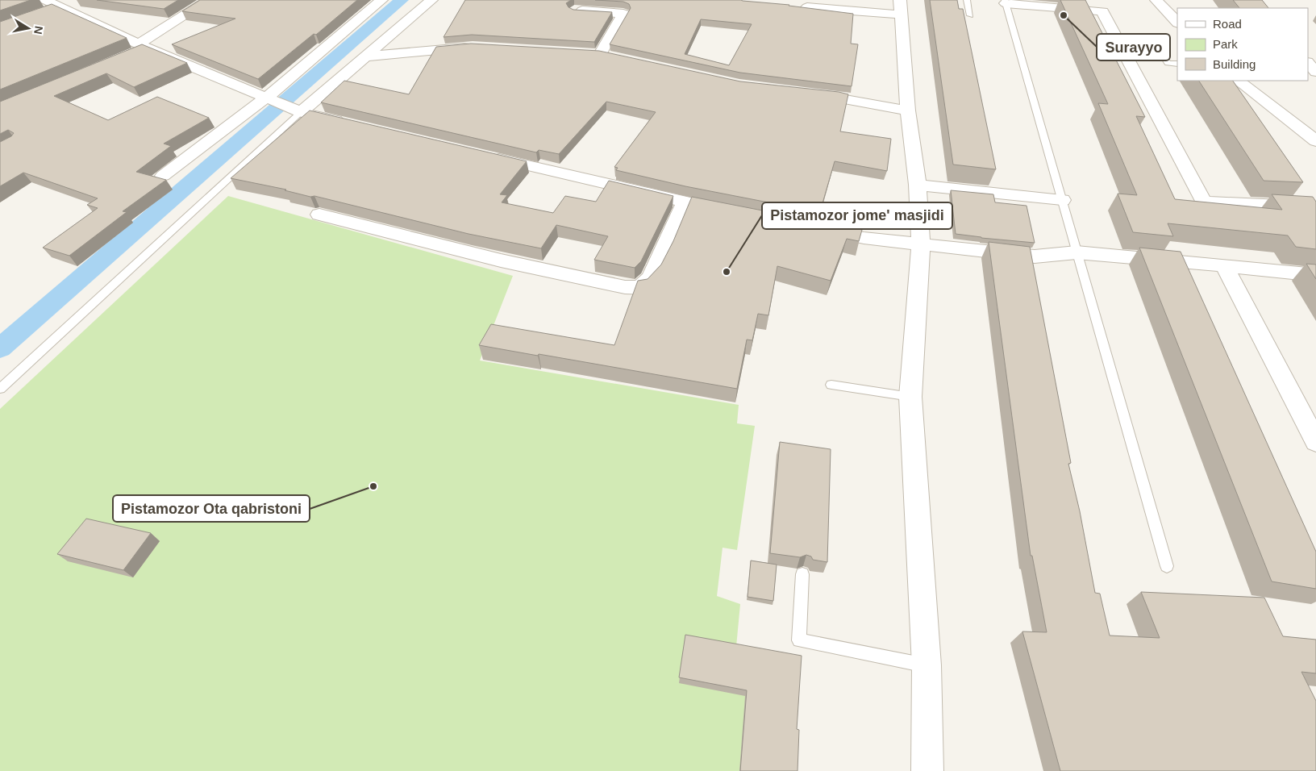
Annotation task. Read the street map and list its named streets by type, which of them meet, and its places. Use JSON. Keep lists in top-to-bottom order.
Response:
{
  "places": ["Surayyo", "Pistamozor jome' masjidi", "Pistamozor Ota qabristoni"],
  "legend": ["Road", "Park", "Building"],
  "north": "right"
}
